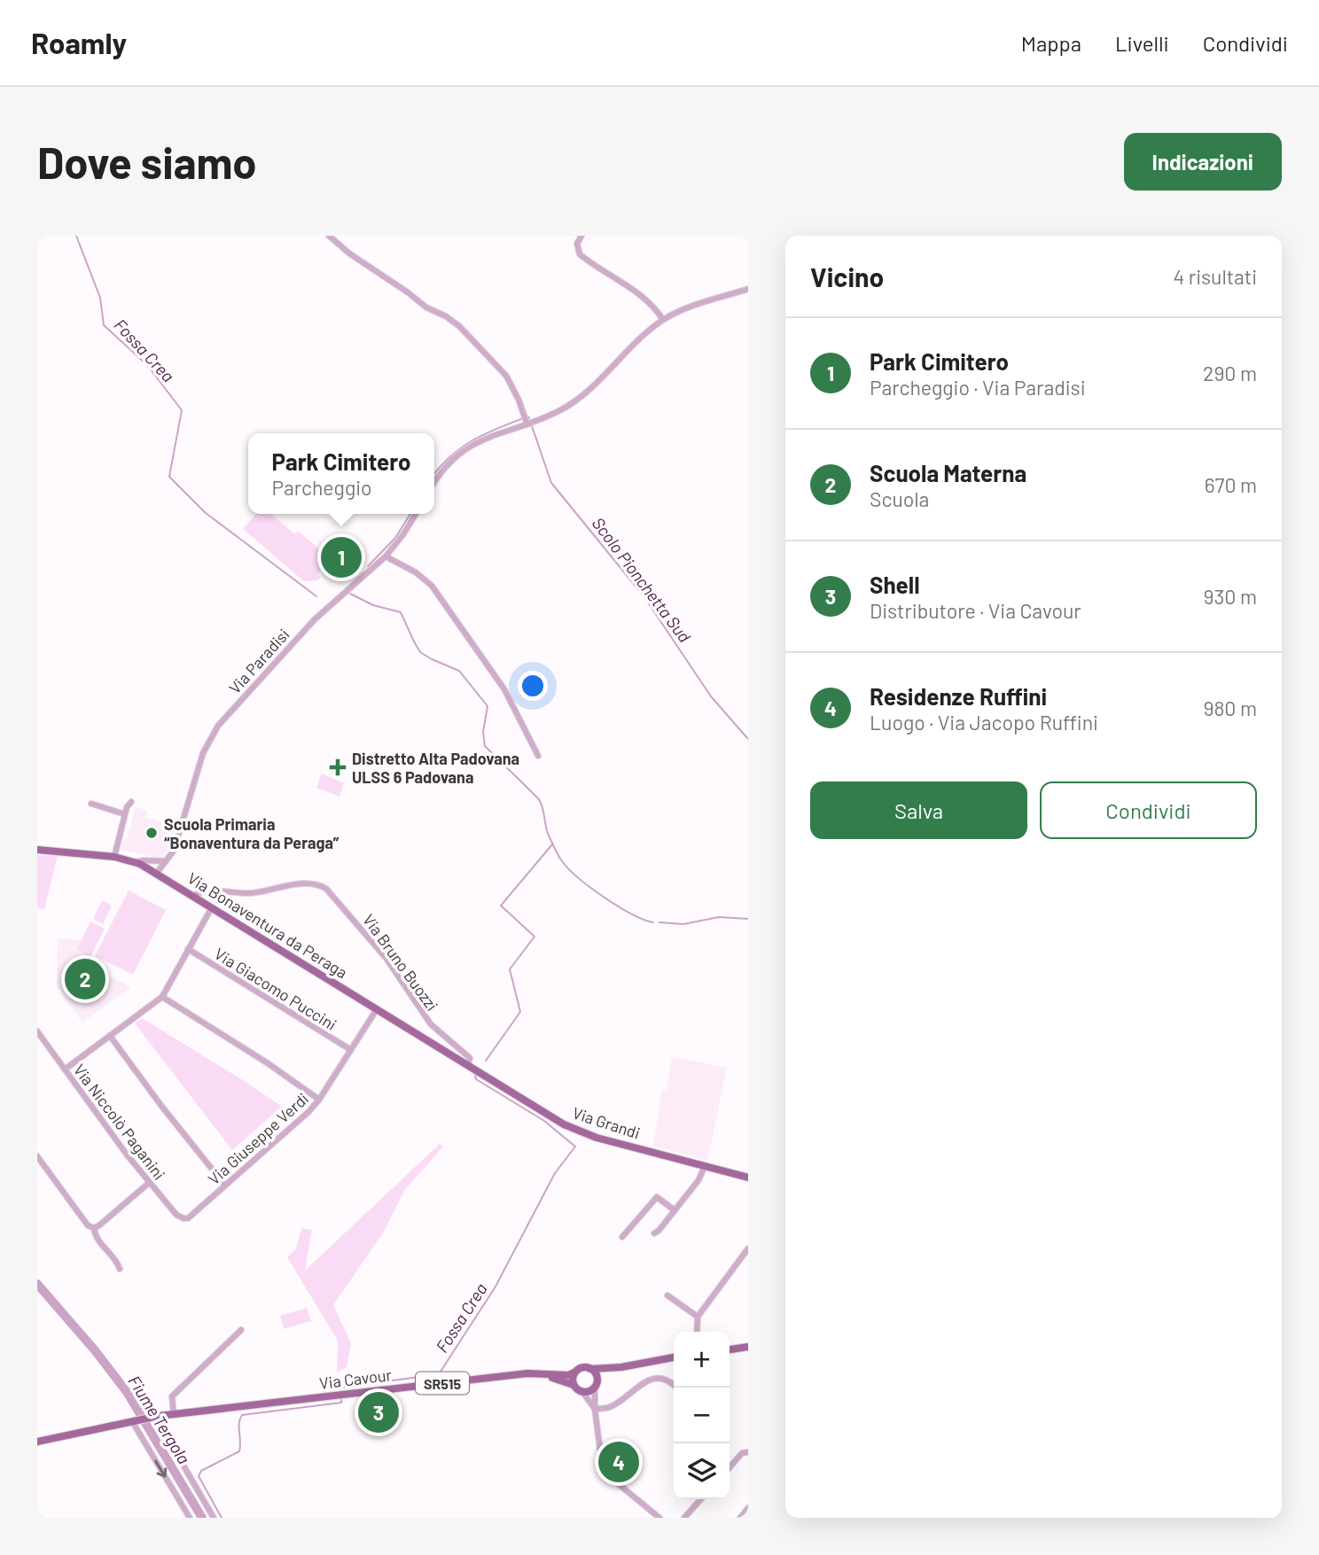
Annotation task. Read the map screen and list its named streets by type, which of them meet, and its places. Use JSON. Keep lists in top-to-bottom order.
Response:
{
  "streets": {
    "main road": [
      "Via Bonaventura da Peraga",
      "Via Grandi",
      "Via Cavour",
      "SR515"
    ],
    "street": [
      "Via Paradisi",
      "Via Bruno Buozzi",
      "Via Giacomo Puccini",
      "Via Niccolò Paganini",
      "Via Giuseppe Verdi"
    ]
  },
  "crossings": [
    ["Via Paradisi", "Via Bonaventura da Peraga"],
    ["Via Bonaventura da Peraga", "Via Bruno Buozzi"],
    ["Via Bonaventura da Peraga", "Via Grandi"],
    ["Via Bonaventura da Peraga", "Via Giuseppe Verdi"],
    ["Via Bruno Buozzi", "Via Grandi"],
    ["Via Giacomo Puccini", "Via Giuseppe Verdi"],
    ["Via Niccolò Paganini", "Via Giuseppe Verdi"]
  ],
  "water": ["Fossa Crea", "Scolo Pionchetta Sud", "Fiume Tergola"],
  "places": {
    "health": ["Distretto Alta Padovana ULSS 6 Padovana"],
    "other": ["Scuola Primaria “Bonaventura da Peraga”"]
  },
  "page": {
    "header": "Roamly",
    "nav": ["Mappa", "Livelli", "Condividi"],
    "buttons": [
      "Indicazioni",
      ["Salva", "Condividi"]
    ],
    "title": "Dove siamo",
    "heading": ["Vicino", "4 risultati"],
    "list": [
      {
        "mark": "1",
        "name": "Park Cimitero",
        "note": "Parcheggio · Via Paradisi",
        "value": "290 m"
      },
      {
        "mark": "2",
        "name": "Scuola Materna",
        "note": "Scuola",
        "value": "670 m"
      },
      {
        "mark": "3",
        "name": "Shell",
        "note": "Distributore · Via Cavour",
        "value": "930 m"
      },
      {
        "mark": "4",
        "name": "Residenze Ruffini",
        "note": "Luogo · Via Jacopo Ruffini",
        "value": "980 m"
      }
    ],
    "popup": ["Park Cimitero", "Parcheggio"],
    "pins": [
      "1",
      "2",
      "3",
      "4"
    ],
    "map_buttons": ["+", "−"]
  }
}
